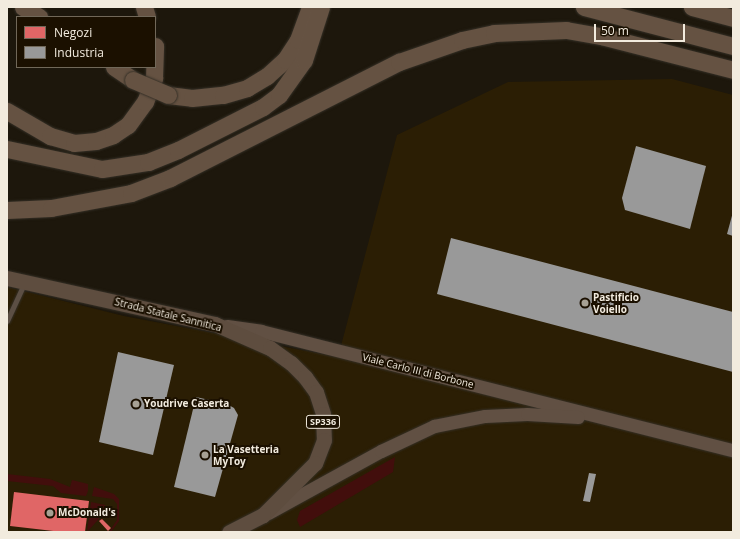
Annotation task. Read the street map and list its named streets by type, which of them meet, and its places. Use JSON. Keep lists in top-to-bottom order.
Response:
{
  "streets": {
    "main road": ["Strada Statale Sannitica", "Viale Carlo III di Borbone", "SP336"]
  },
  "crossings": [
    ["Strada Statale Sannitica", "Viale Carlo III di Borbone"]
  ],
  "places": [
    "Pastificio Voiello",
    "Youdrive Caserta",
    "La Vasetteria MyToy",
    "McDonald's"
  ],
  "legend": ["Negozi", "Industria"],
  "scale_bar": "50 m"
}
